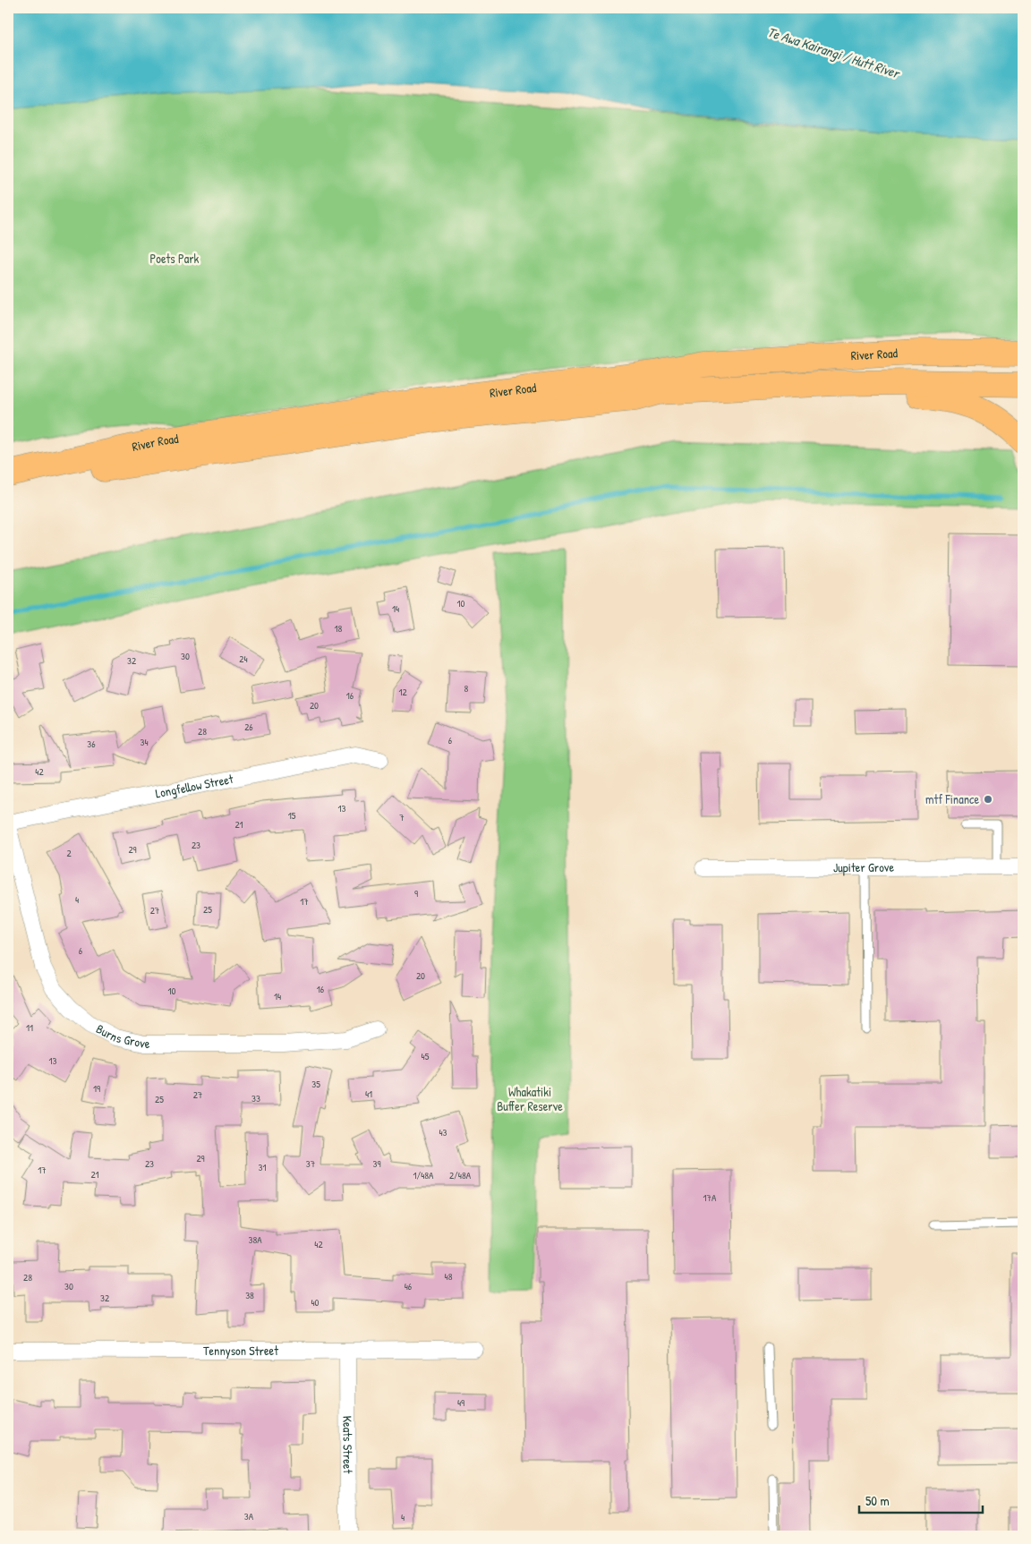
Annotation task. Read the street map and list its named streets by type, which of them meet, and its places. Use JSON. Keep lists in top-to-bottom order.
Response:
{
  "streets": {
    "highway": ["River Road"],
    "street": [
      "Longfellow Street",
      "Jupiter Grove",
      "Burns Grove",
      "Tennyson Street",
      "Keats Street"
    ]
  },
  "crossings": [
    ["Tennyson Street", "Keats Street"]
  ],
  "water": ["Te Awa Kairangi / Hutt River"],
  "parks": ["Poets Park", "Whakatiki Buffer Reserve"],
  "places": ["mtf Finance"],
  "house_numbers": [
    "10",
    "14",
    "18",
    "30",
    "24",
    "32",
    "8",
    "12",
    "16",
    "20",
    "26",
    "28",
    "6",
    "34",
    "36",
    "42",
    "13",
    "15",
    "7",
    "21",
    "23",
    "29",
    "2",
    "9",
    "4",
    "17",
    "25",
    "27",
    "6",
    "20",
    "16",
    "10",
    "14",
    "11",
    "45",
    "13",
    "35",
    "19",
    "41",
    "27",
    "33",
    "25",
    "43",
    "29",
    "23",
    "37",
    "39",
    "31",
    "17",
    "21",
    "1/48A",
    "2/48A",
    "17A",
    "38A",
    "42",
    "48",
    "28",
    "30",
    "46",
    "38",
    "32",
    "40",
    "49",
    "3A",
    "4"
  ],
  "scale_bar": "50 m"
}
